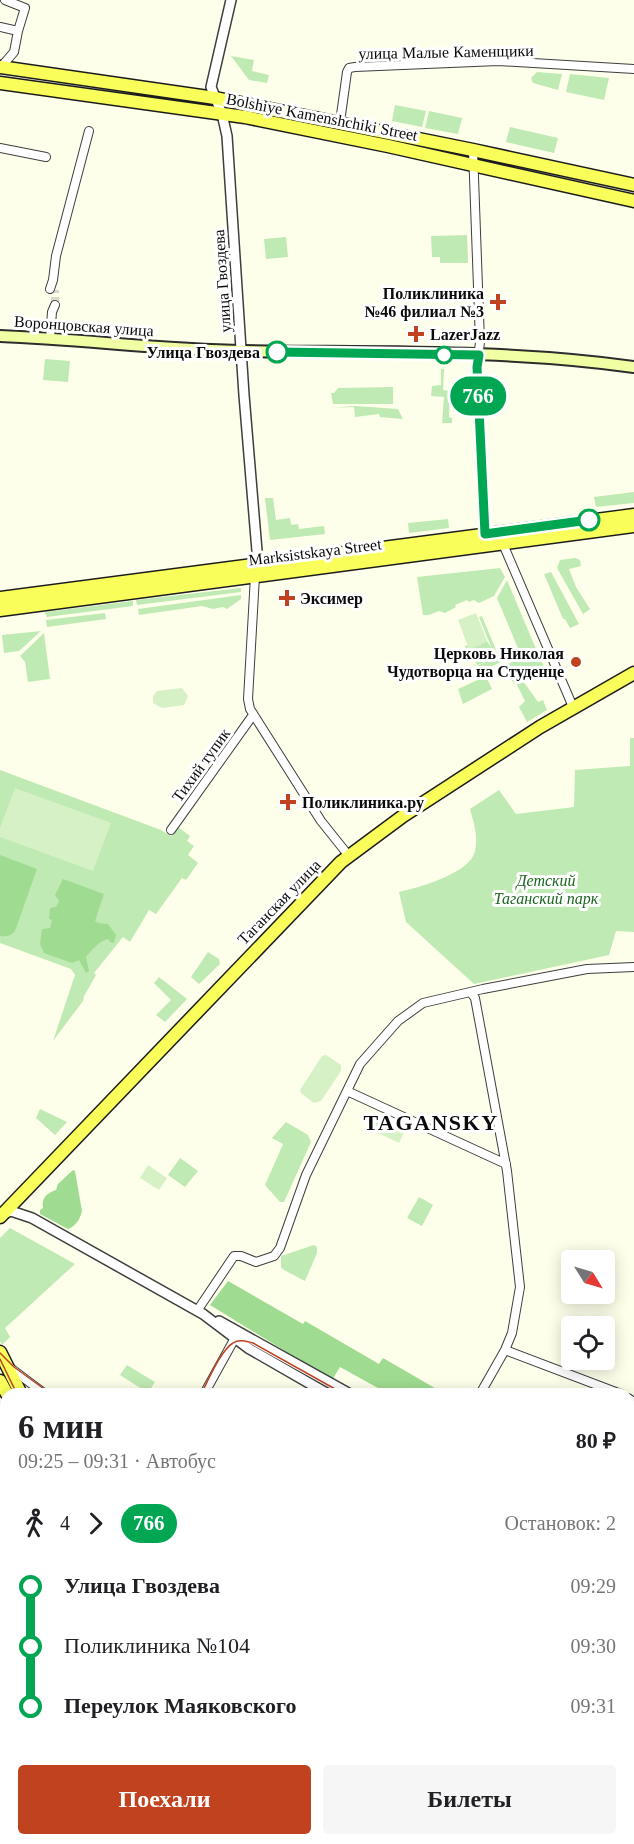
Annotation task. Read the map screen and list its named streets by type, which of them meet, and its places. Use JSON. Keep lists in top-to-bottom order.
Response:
{
  "streets": {
    "main road": [
      "Bolshiye Kamenshchiki Street",
      "Воронцовская улица",
      "Marksistskaya Street",
      "Таганская улица"
    ],
    "street": ["улица Малые Каменщики", "улица Гвоздева", "Тихий тупик"]
  },
  "crossings": [
    ["улица Малые Каменщики", "Bolshiye Kamenshchiki Street"],
    ["Bolshiye Kamenshchiki Street", "улица Гвоздева"],
    ["улица Гвоздева", "Воронцовская улица"],
    ["улица Гвоздева", "Marksistskaya Street"]
  ],
  "districts": ["TAGANSKY"],
  "parks": ["Детский Таганский парк"],
  "places": {
    "health": [
      "Поликлиника №46 филиал №3",
      "LazerJazz",
      "Эксимер",
      "Поликлиника.ру"
    ],
    "other": ["Улица Гвоздева", "Церковь Николая Чудотворца на Студенце"]
  },
  "lines": ["bus line 766"],
  "north": "bottom right",
  "page": {
    "on_map": "766",
    "heading": ["6 мин", "09:25 – 09:31 · Автобус", "80 ₽"],
    "legs": ["4", "766", "Остановок: 2"],
    "list": [
      {
        "name": "Улица Гвоздева",
        "value": "09:29"
      },
      {
        "name": "Поликлиника №104",
        "value": "09:30"
      },
      {
        "name": "Переулок Маяковского",
        "value": "09:31"
      }
    ],
    "buttons": ["Поехали", "Билеты"]
  }
}
